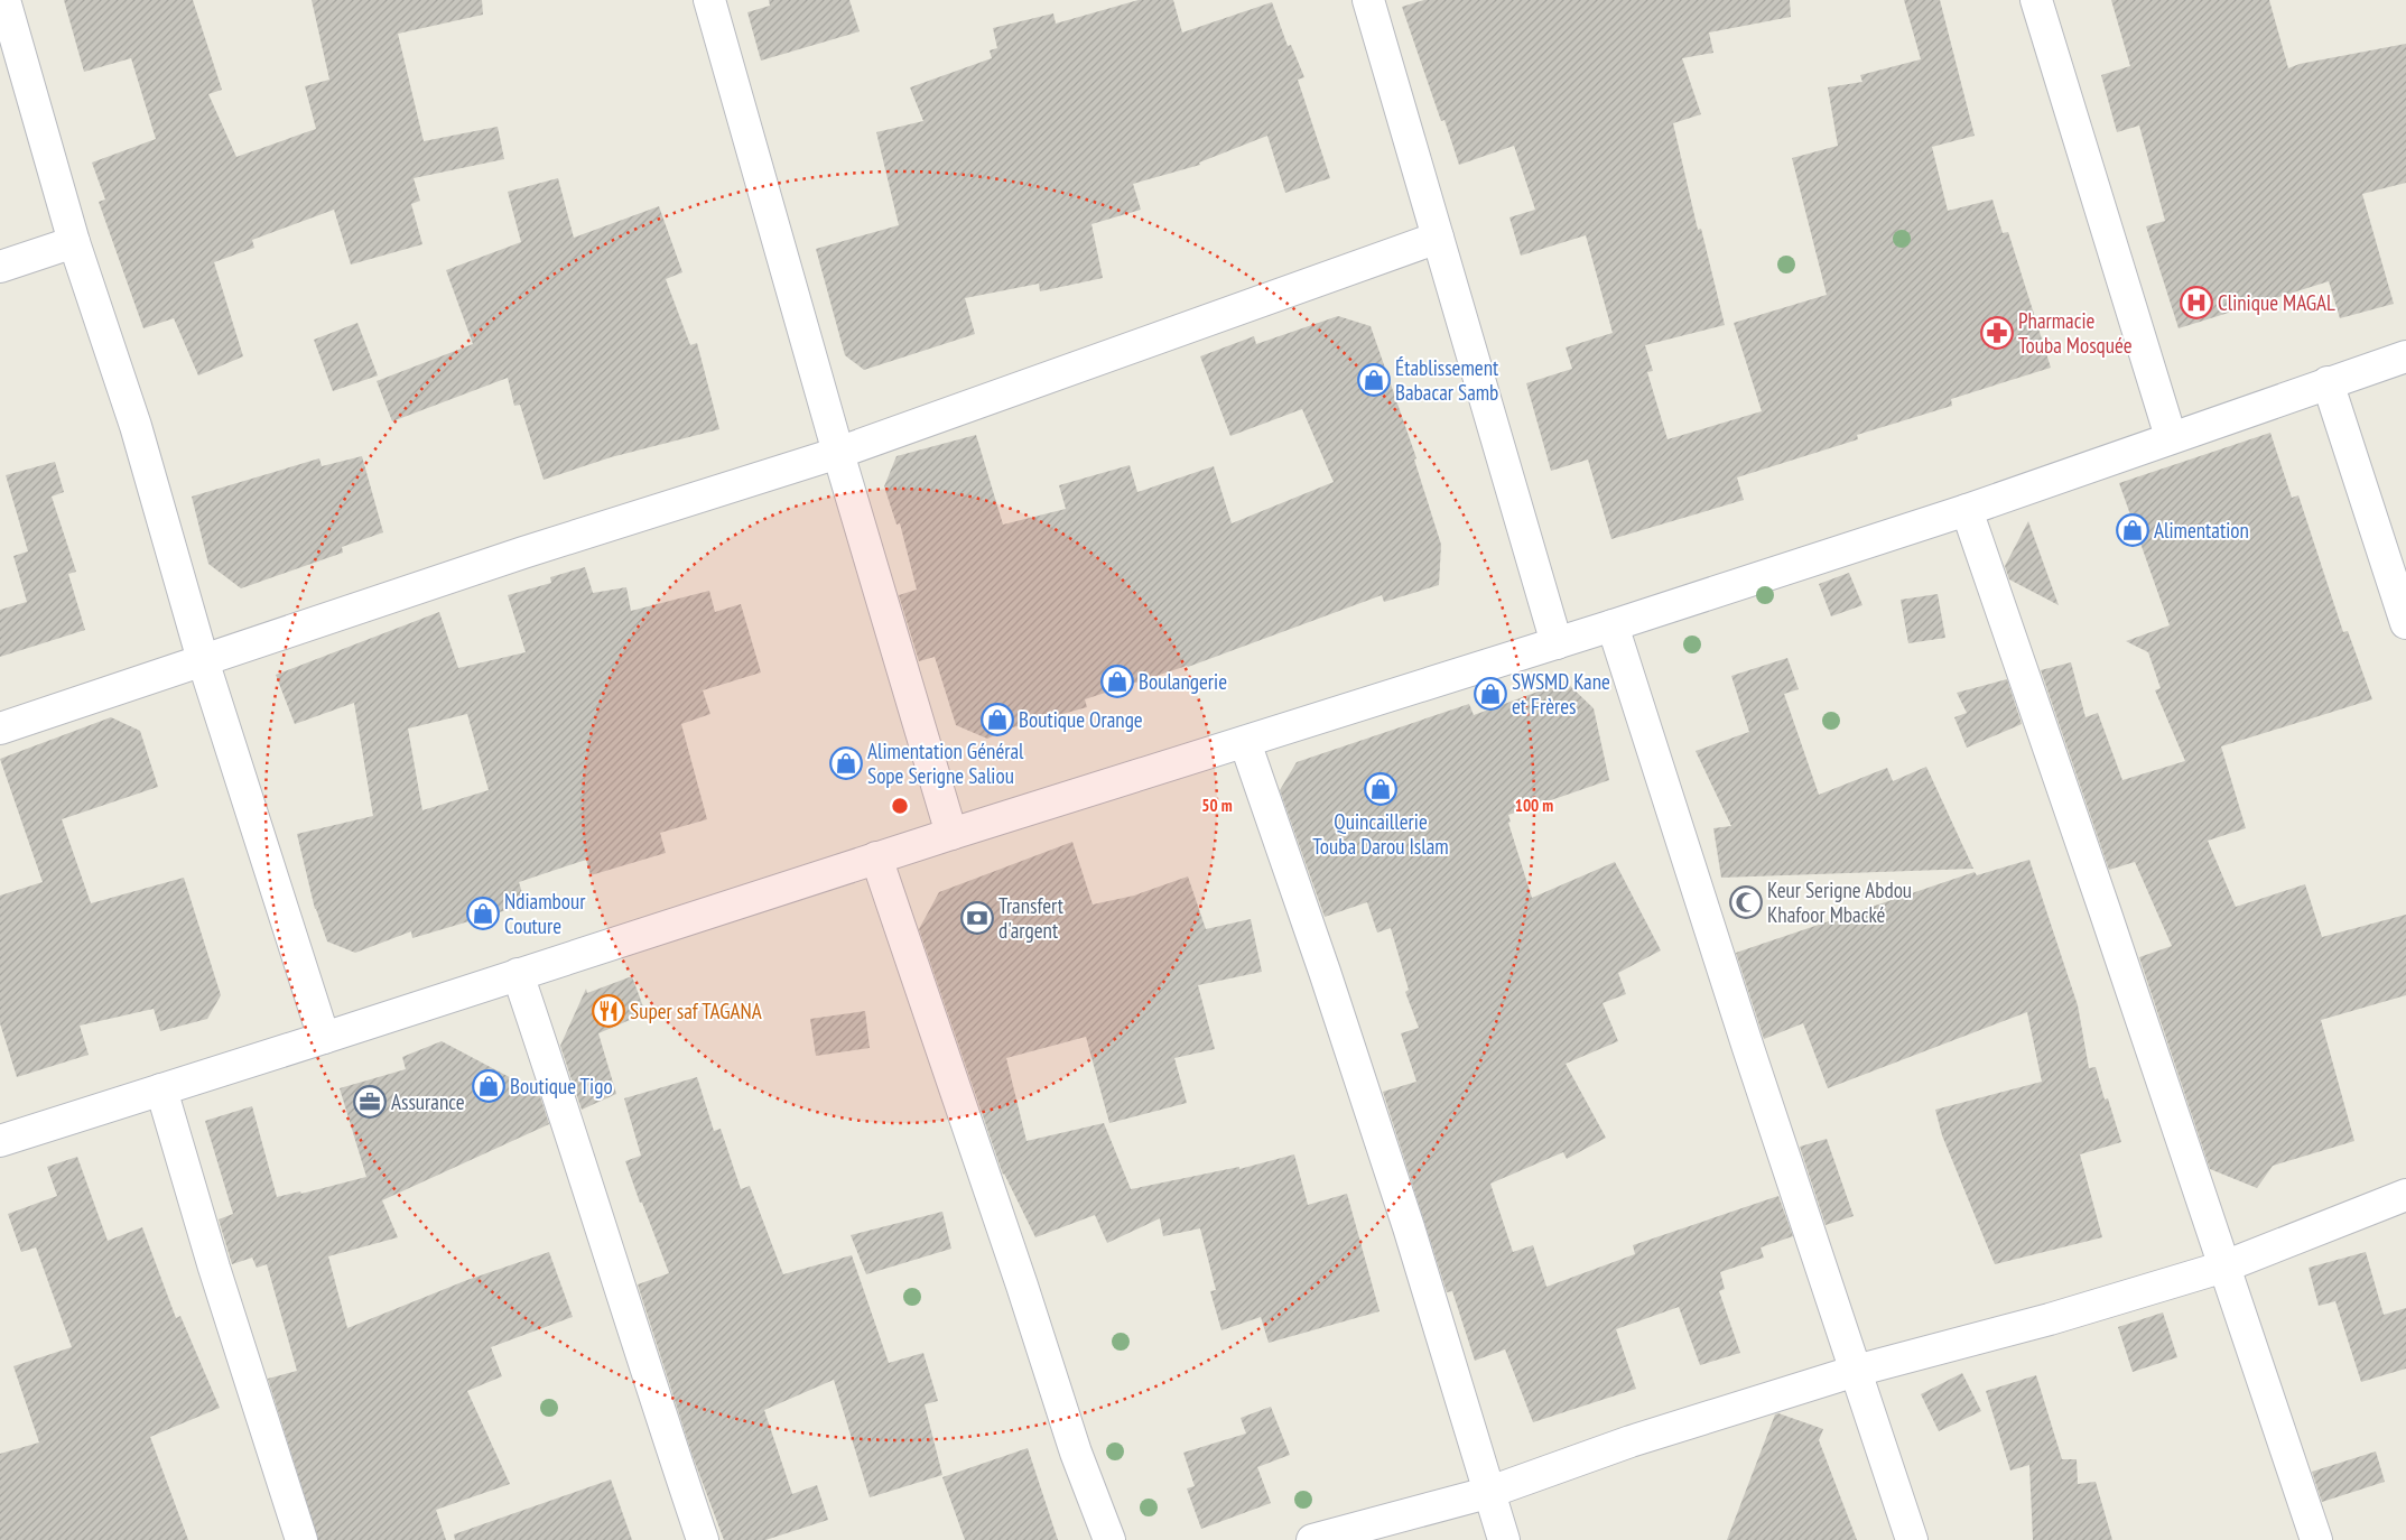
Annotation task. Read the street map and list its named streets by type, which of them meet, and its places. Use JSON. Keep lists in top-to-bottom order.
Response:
{
  "places": {
    "hospital": ["Clinique MAGAL"],
    "pharmacy": ["Pharmacie Touba Mosquée"],
    "shop": [
      "Établissement Babacar Samb",
      "Alimentation",
      "Boulangerie",
      "SWSMD Kane et Frères",
      "Boutique Orange",
      "Alimentation Général Sope Serigne Saliou",
      "Quincaillerie Touba Darou Islam",
      "Ndiambour Couture",
      "Boutique Tigo"
    ],
    "mosque": ["Keur Serigne Abdou Khafoor Mbacké"],
    "bank": ["Transfert d'argent"],
    "restaurant": ["Super saf TAGANA"],
    "office": ["Assurance"]
  },
  "rings": ["50 m", "100 m"]
}
